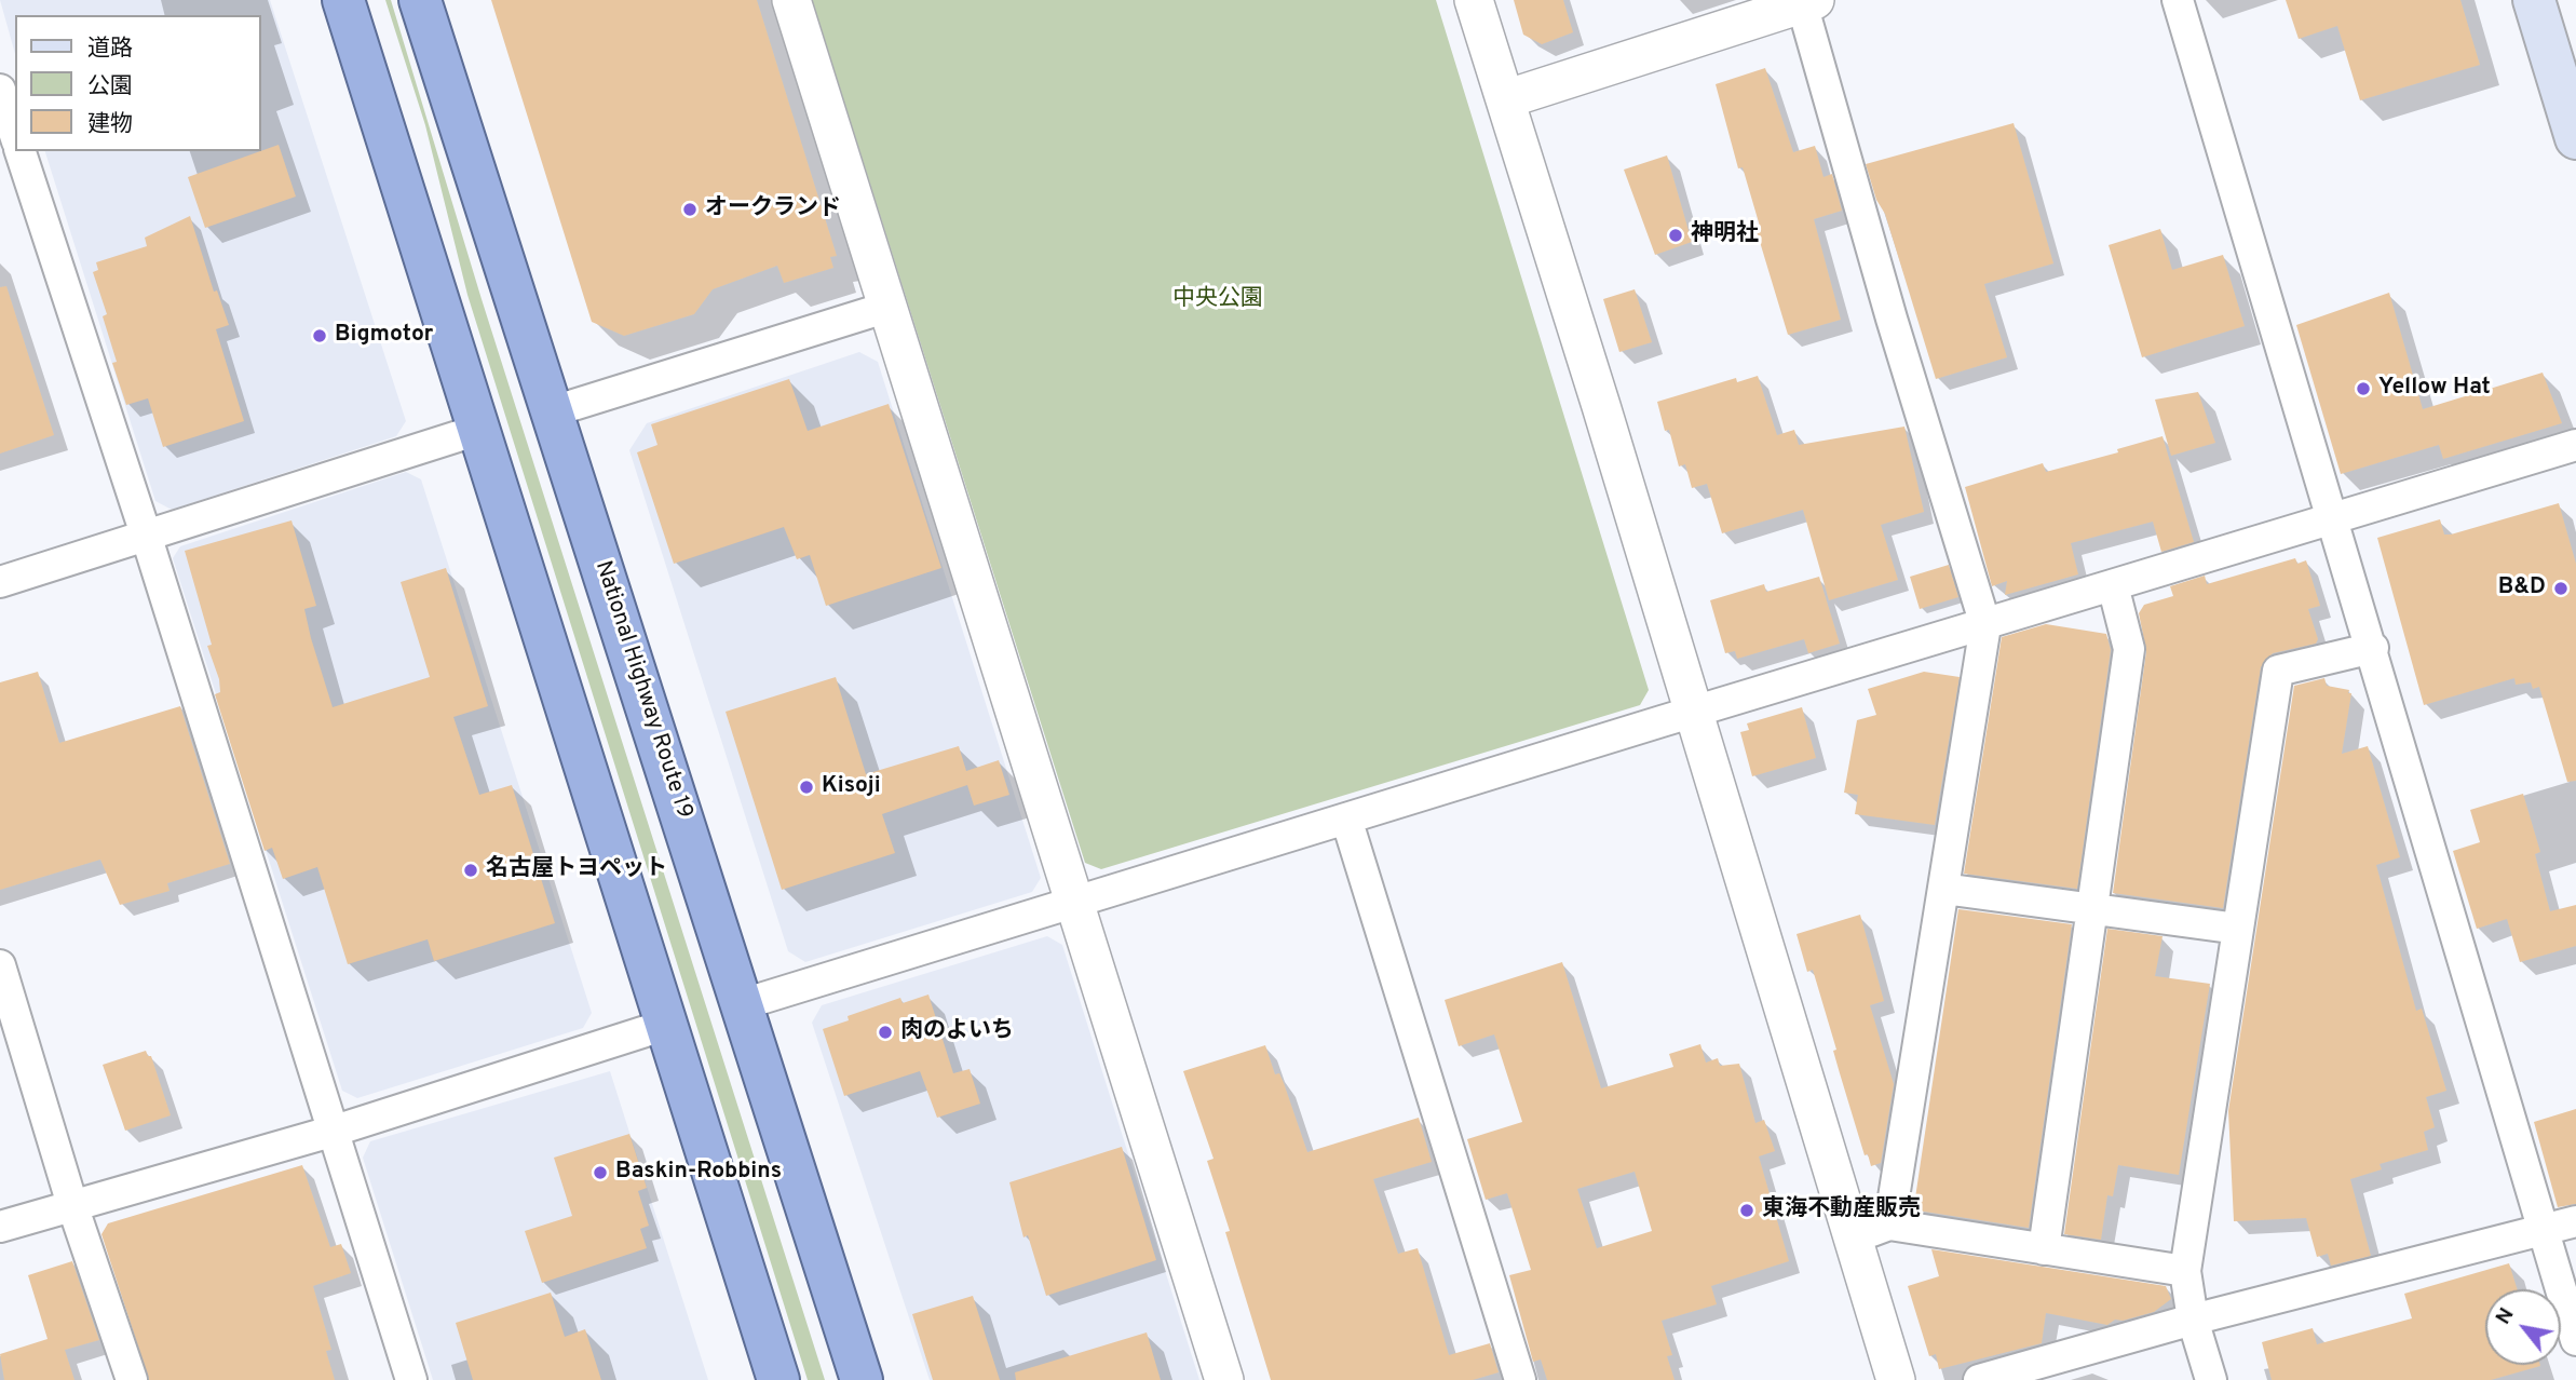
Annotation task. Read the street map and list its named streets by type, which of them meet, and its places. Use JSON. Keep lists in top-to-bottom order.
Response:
{
  "streets": {
    "highway": ["National Highway Route 19"]
  },
  "parks": ["中央公園"],
  "places": [
    "オークランド",
    "神明社",
    "Bigmotor",
    "Yellow Hat",
    "B&D",
    "Kisoji",
    "名古屋トヨペット",
    "肉のよいち",
    "Baskin-Robbins",
    "東海不動産販売"
  ],
  "legend": ["道路", "公園", "建物"],
  "north": "top left"
}
